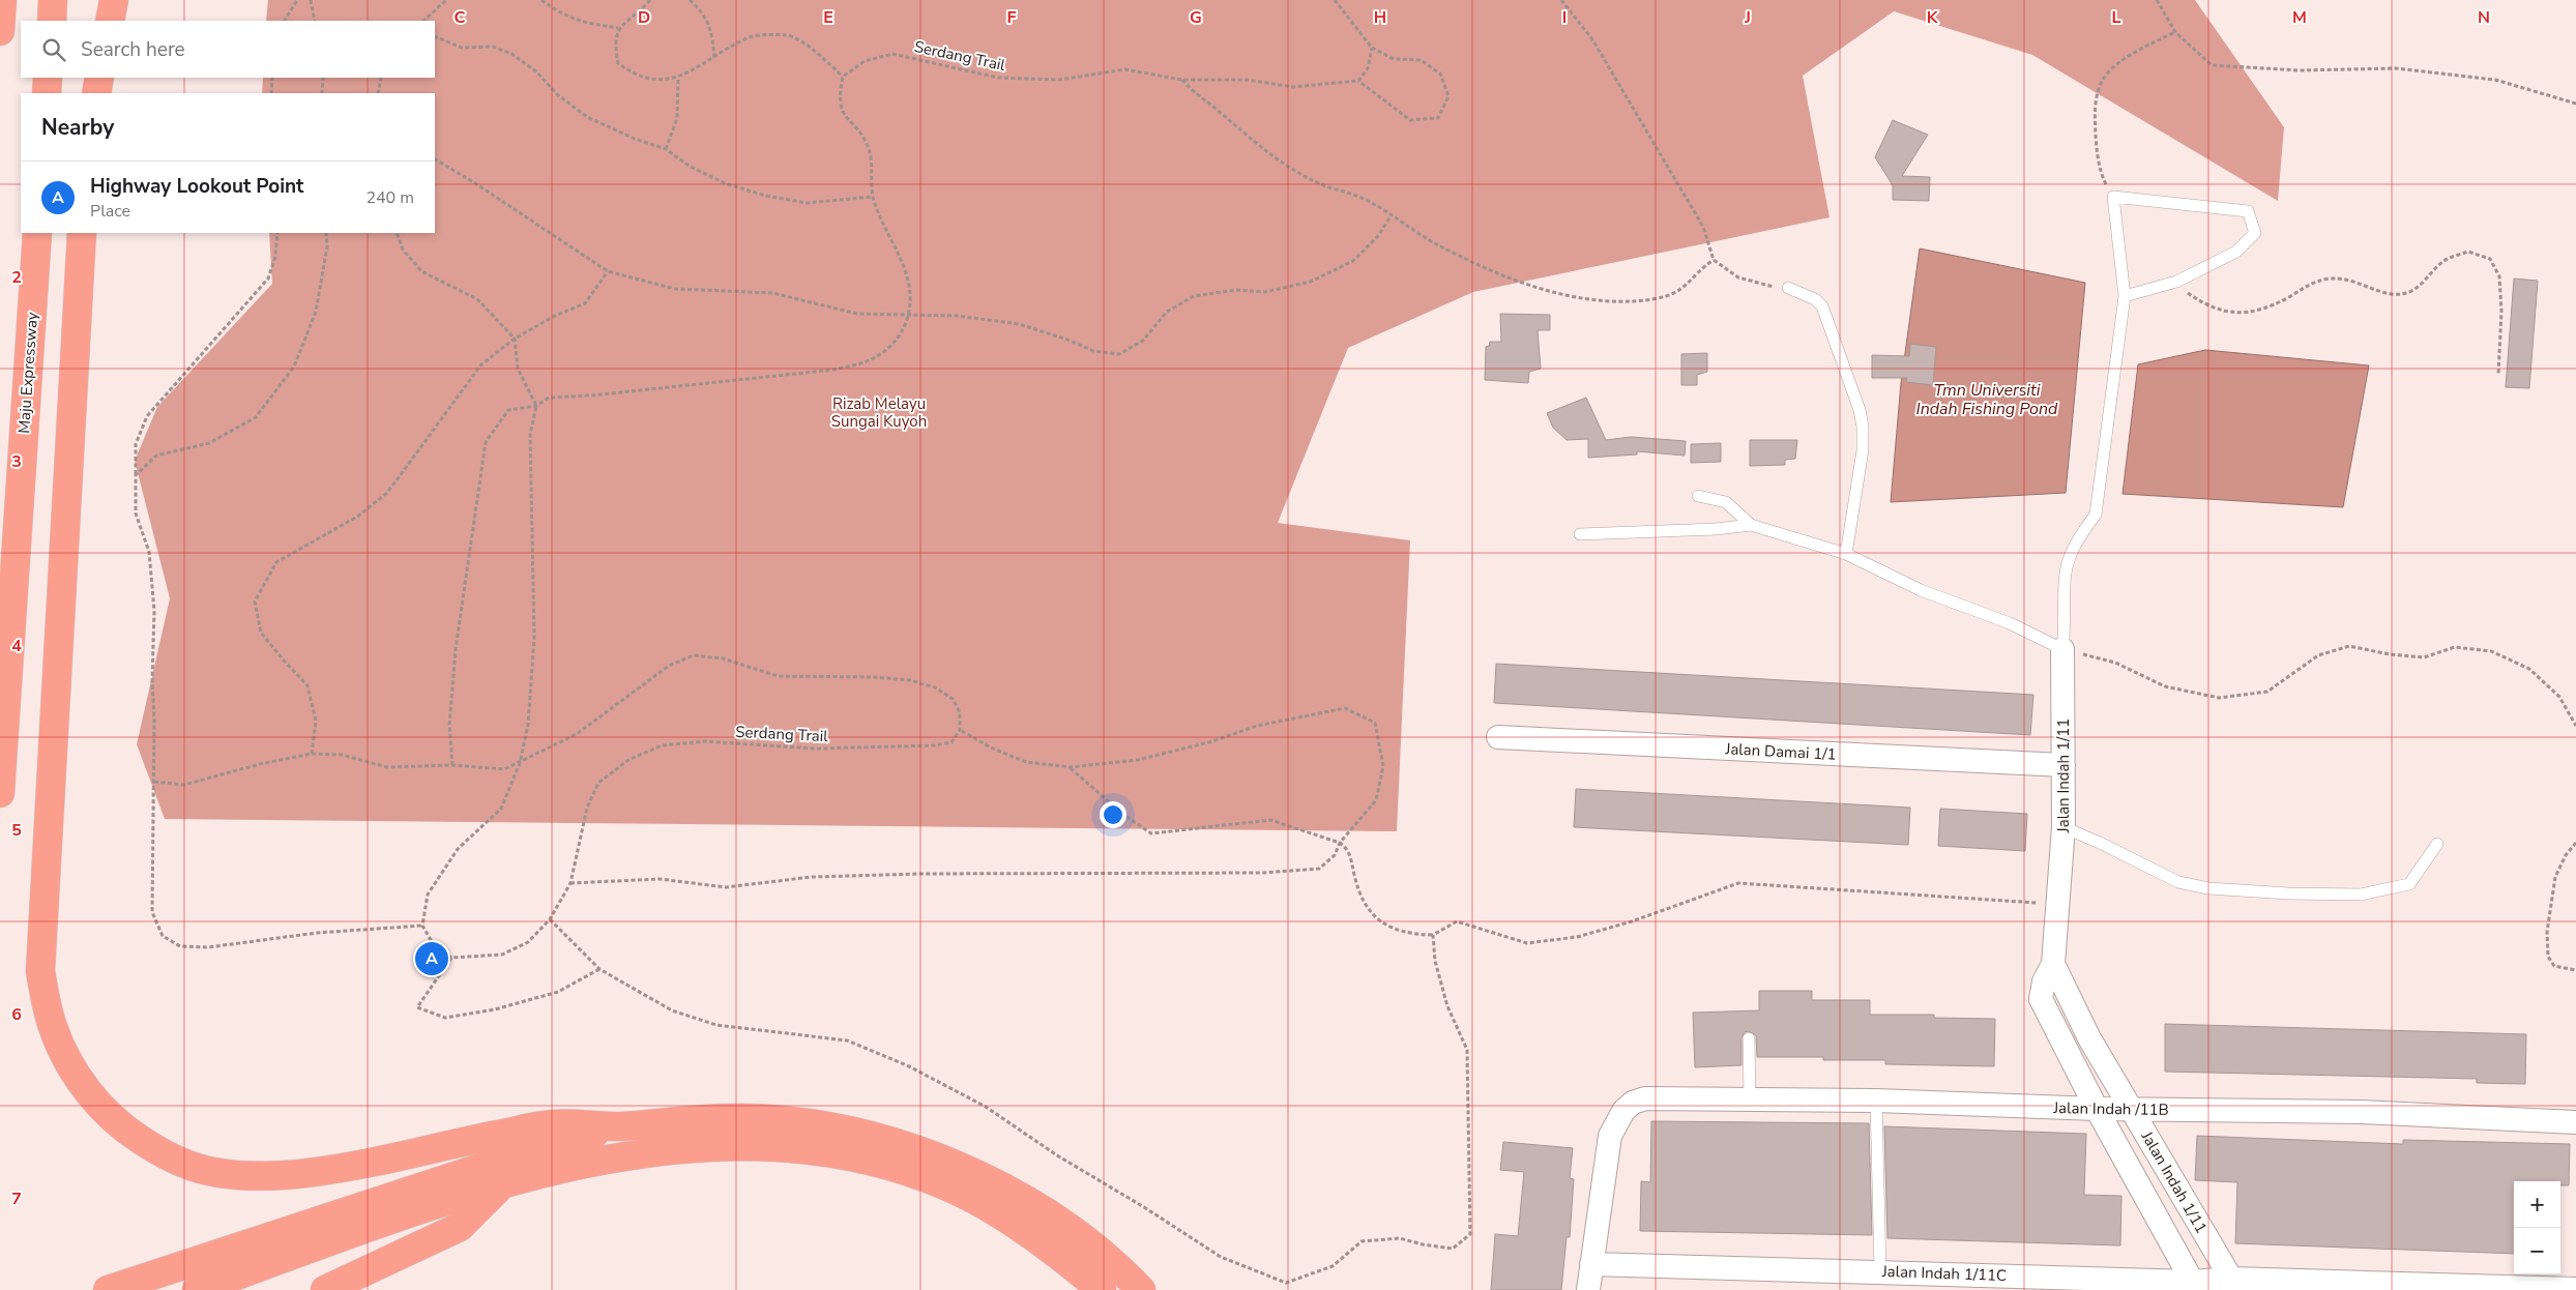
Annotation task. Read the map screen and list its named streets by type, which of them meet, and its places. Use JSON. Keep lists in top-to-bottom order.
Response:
{
  "streets": {
    "highway": ["Maju Expressway"],
    "street": [
      "Jalan Damai 1/1",
      "Jalan Indah 1/11",
      "Jalan Indah /11B",
      "Jalan Indah 1/11C"
    ],
    "path": ["Serdang Trail"]
  },
  "crossings": [
    ["Jalan Damai 1/1", "Jalan Indah 1/11"],
    ["Jalan Indah 1/11", "Jalan Indah /11B"],
    ["Jalan Indah 1/11", "Jalan Indah 1/11C"],
    ["Jalan Indah /11B", "Jalan Indah 1/11C"]
  ],
  "water": ["Tmn Universiti Indah Fishing Pond"],
  "parks": ["Rizab Melayu Sungai Kuyoh"],
  "page": {
    "search": "Search here",
    "heading": "Nearby",
    "list": [
      {
        "mark": "A",
        "name": "Highway Lookout Point",
        "note": "Place",
        "value": "240 m"
      }
    ],
    "pins": "A",
    "map_buttons": ["+", "−"]
  },
  "grid": {
    "columns": [
      "C",
      "D",
      "E",
      "F",
      "G",
      "H",
      "I",
      "J",
      "K",
      "L",
      "M",
      "N"
    ],
    "rows": [
      "2",
      "3",
      "4",
      "5",
      "6",
      "7"
    ]
  }
}
